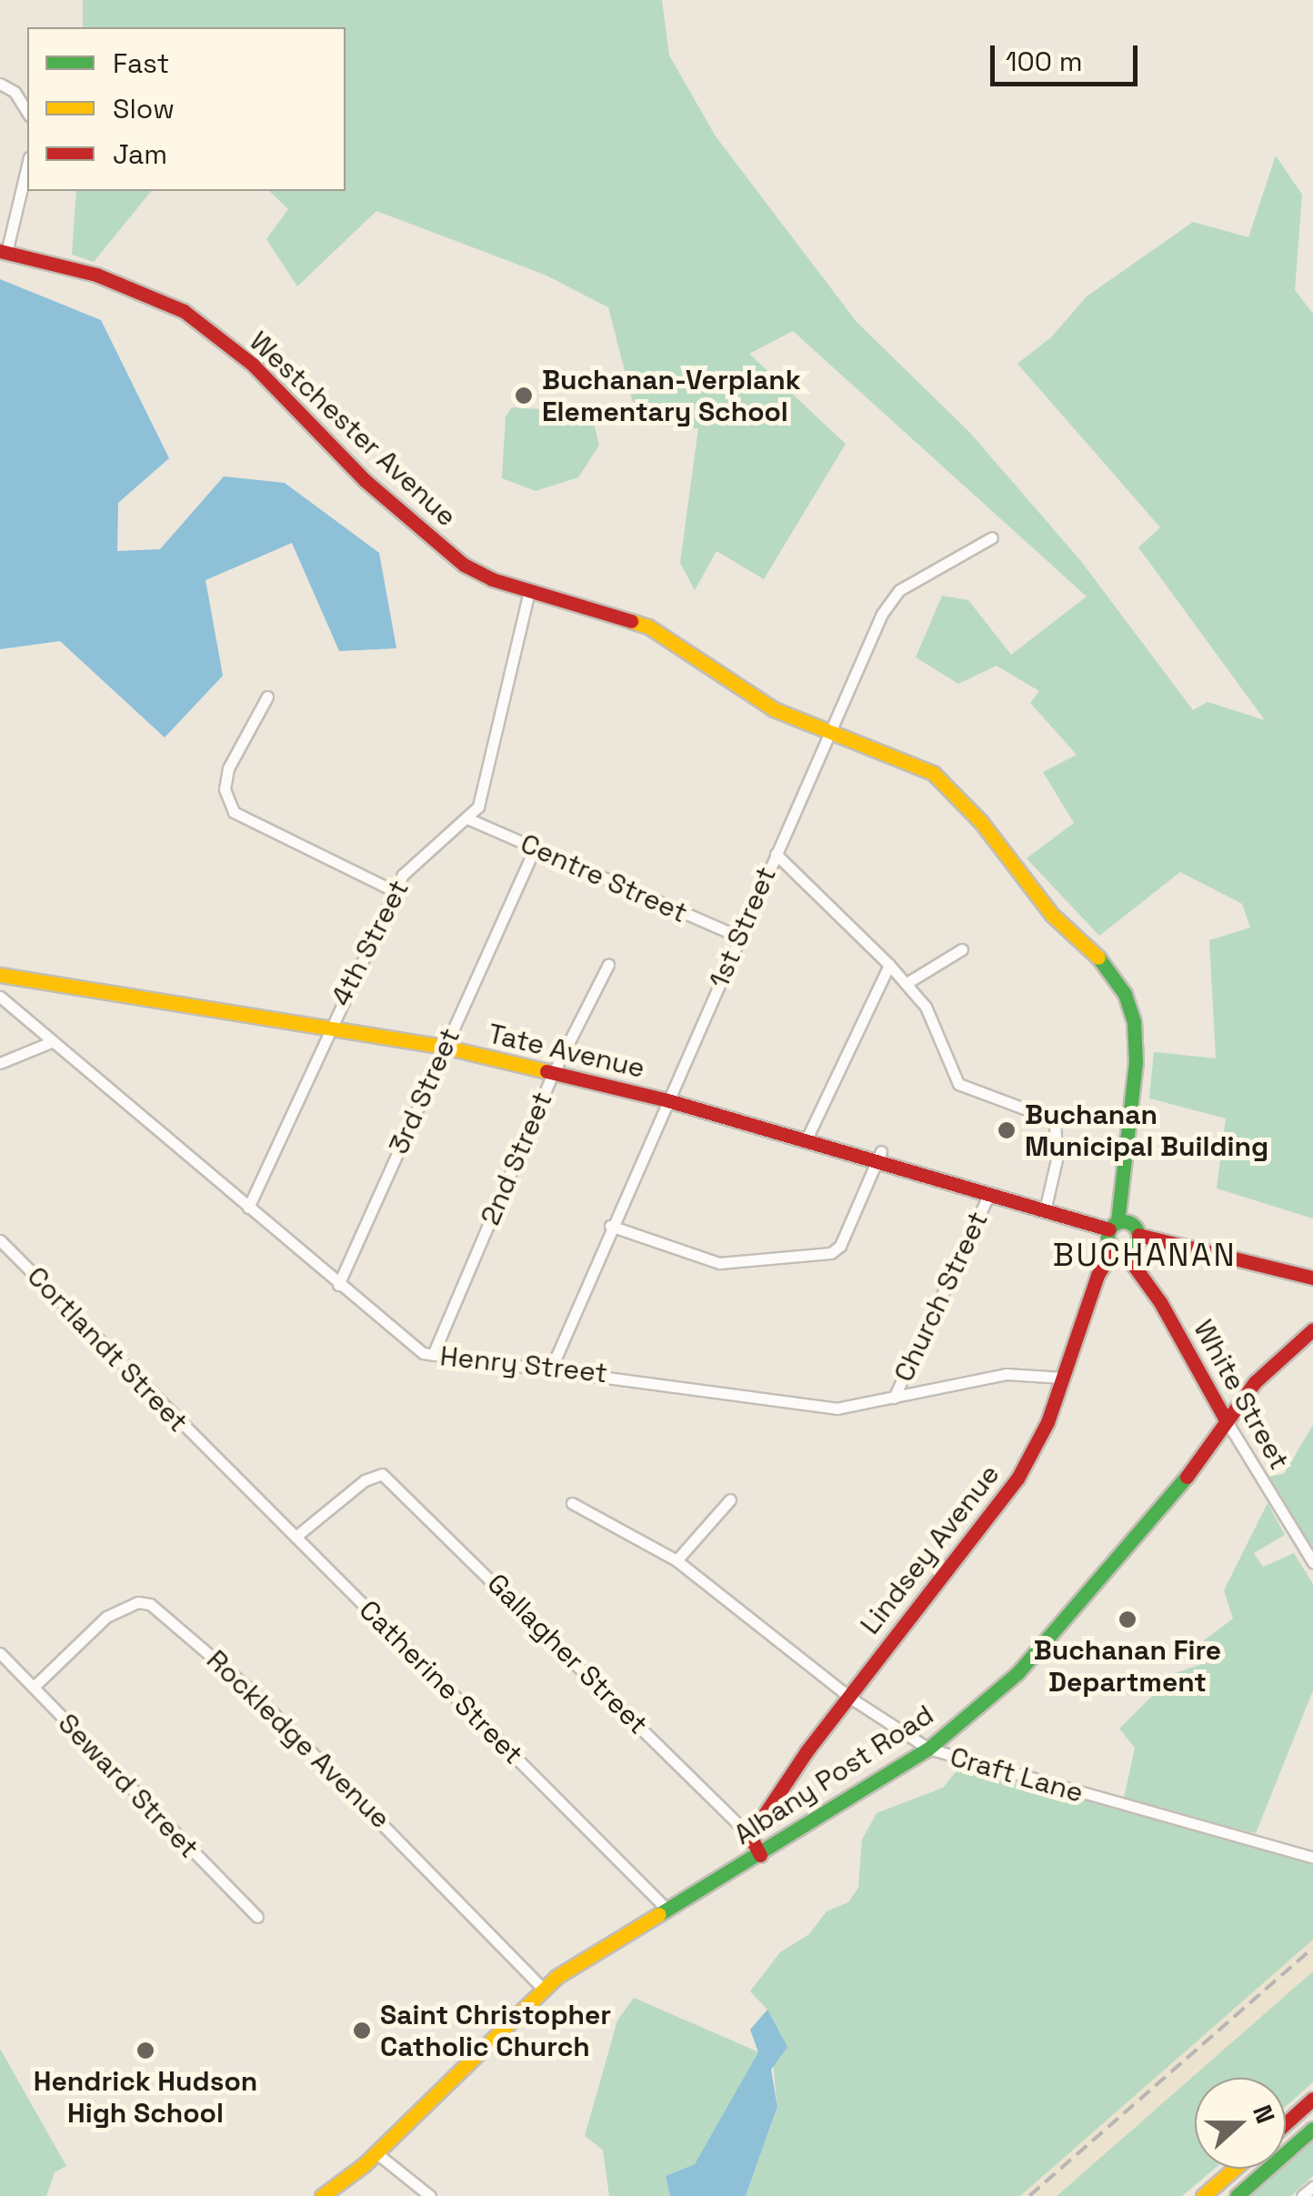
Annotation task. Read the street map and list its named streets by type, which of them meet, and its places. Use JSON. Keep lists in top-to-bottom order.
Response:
{
  "streets": {
    "main road": [
      "Westchester Avenue",
      "Tate Avenue",
      "White Street",
      "Lindsey Avenue",
      "Albany Post Road"
    ],
    "street": [
      "Centre Street",
      "1st Street",
      "4th Street",
      "3rd Street",
      "2nd Street",
      "Church Street",
      "Cortlandt Street",
      "Henry Street",
      "Gallagher Street",
      "Catherine Street",
      "Rockledge Avenue",
      "Craft Lane",
      "Seward Street"
    ]
  },
  "crossings": [
    ["Westchester Avenue", "1st Street"],
    ["Westchester Avenue", "Tate Avenue"],
    ["Westchester Avenue", "White Street"],
    ["Westchester Avenue", "Lindsey Avenue"],
    ["Centre Street", "1st Street"],
    ["Centre Street", "4th Street"],
    ["Centre Street", "3rd Street"],
    ["1st Street", "Tate Avenue"],
    ["1st Street", "Henry Street"],
    ["4th Street", "Tate Avenue"],
    ["4th Street", "Henry Street"],
    ["Tate Avenue", "3rd Street"],
    ["Tate Avenue", "2nd Street"],
    ["Tate Avenue", "Church Street"],
    ["Tate Avenue", "Lindsey Avenue"],
    ["3rd Street", "Henry Street"],
    ["2nd Street", "Henry Street"],
    ["Church Street", "Henry Street"],
    ["Cortlandt Street", "Catherine Street"],
    ["Henry Street", "Lindsey Avenue"],
    ["White Street", "Lindsey Avenue"],
    ["White Street", "Albany Post Road"],
    ["Lindsey Avenue", "Gallagher Street"],
    ["Lindsey Avenue", "Craft Lane"],
    ["Gallagher Street", "Catherine Street"],
    ["Catherine Street", "Albany Post Road"],
    ["Rockledge Avenue", "Albany Post Road"],
    ["Rockledge Avenue", "Seward Street"],
    ["Albany Post Road", "Craft Lane"]
  ],
  "districts": ["BUCHANAN"],
  "places": [
    "Buchanan-Verplank Elementary School",
    "Buchanan Municipal Building",
    "Buchanan Fire Department",
    "Saint Christopher Catholic Church",
    "Hendrick Hudson High School"
  ],
  "legend": ["Fast", "Slow", "Jam"],
  "scale_bar": "100 m",
  "north": "right"
}
